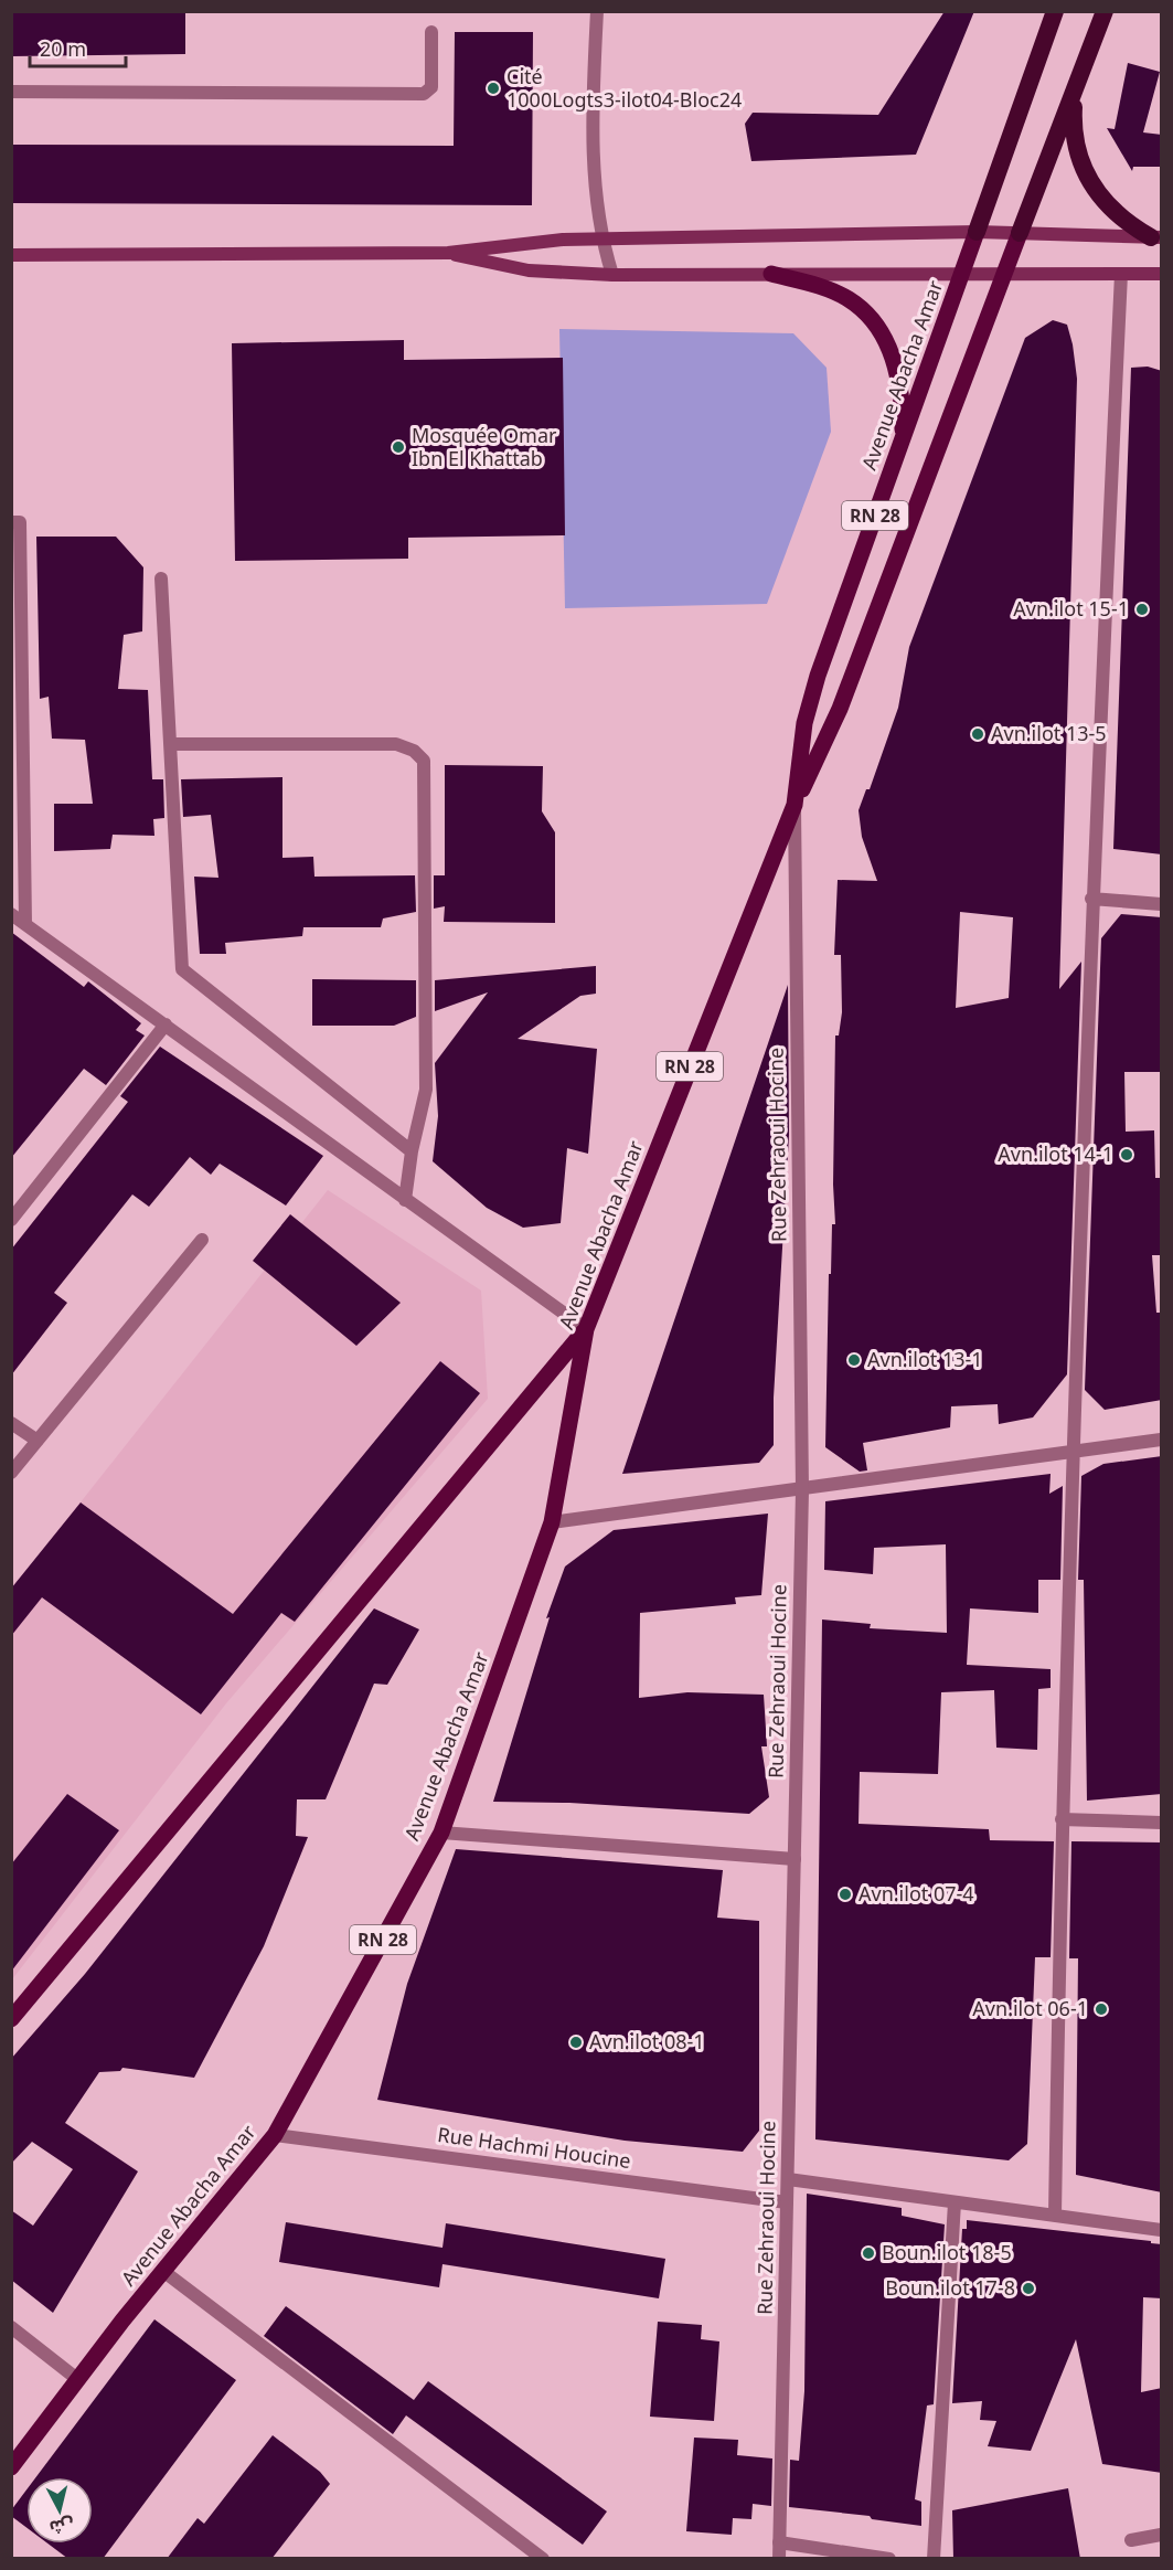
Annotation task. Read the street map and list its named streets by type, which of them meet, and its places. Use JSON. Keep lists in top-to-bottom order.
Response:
{
  "streets": {
    "highway": ["Avenue Abacha Amar", "RN 28"],
    "street": ["Rue Zehraoui Hocine", "Rue Hachmi Houcine"]
  },
  "crossings": [
    ["Avenue Abacha Amar", "Rue Zehraoui Hocine"],
    ["Avenue Abacha Amar", "Rue Hachmi Houcine"],
    ["Rue Zehraoui Hocine", "Rue Hachmi Houcine"]
  ],
  "places": [
    "Cité 1000Logts3-ilot04-Bloc24",
    "Mosquée Omar Ibn El Khattab",
    "Avn.ilot 15-1",
    "Avn.ilot 13-5",
    "Avn.ilot 14-1",
    "Avn.ilot 13-1",
    "Avn.ilot 07-4",
    "Avn.ilot 06-1",
    "Avn.ilot 08-1",
    "Boun.ilot 18-5",
    "Boun.ilot 17-8"
  ],
  "scale_bar": "20 m",
  "north": "bottom"
}
